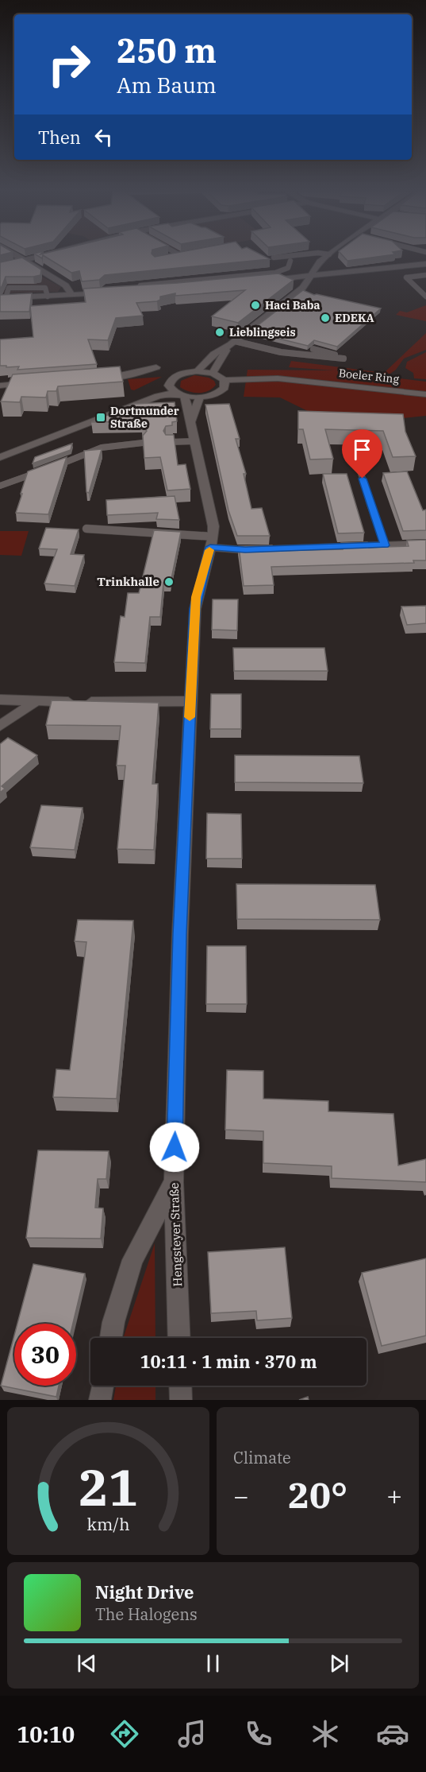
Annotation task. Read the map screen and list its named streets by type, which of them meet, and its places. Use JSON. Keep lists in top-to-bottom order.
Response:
{
  "streets": {
    "street": ["Boeler Ring", "Hengsteyer Straße"]
  },
  "places": {
    "other": [
      "Haci Baba",
      "EDEKA",
      "Lieblingseis",
      "Trinkhalle"
    ],
    "transit": ["Dortmunder Straße"]
  },
  "page": {
    "turn": ["250 m", "Am Baum"],
    "then": "Then",
    "limit": "30",
    "trip": "10:11 · 1 min · 370 m",
    "tile": "Climate",
    "heat": ["−", "20°", "+"],
    "song": ["Night Drive", "The Halogens"],
    "tabs": "10:10",
    "gauge": ["21", "km/h"]
  }
}
